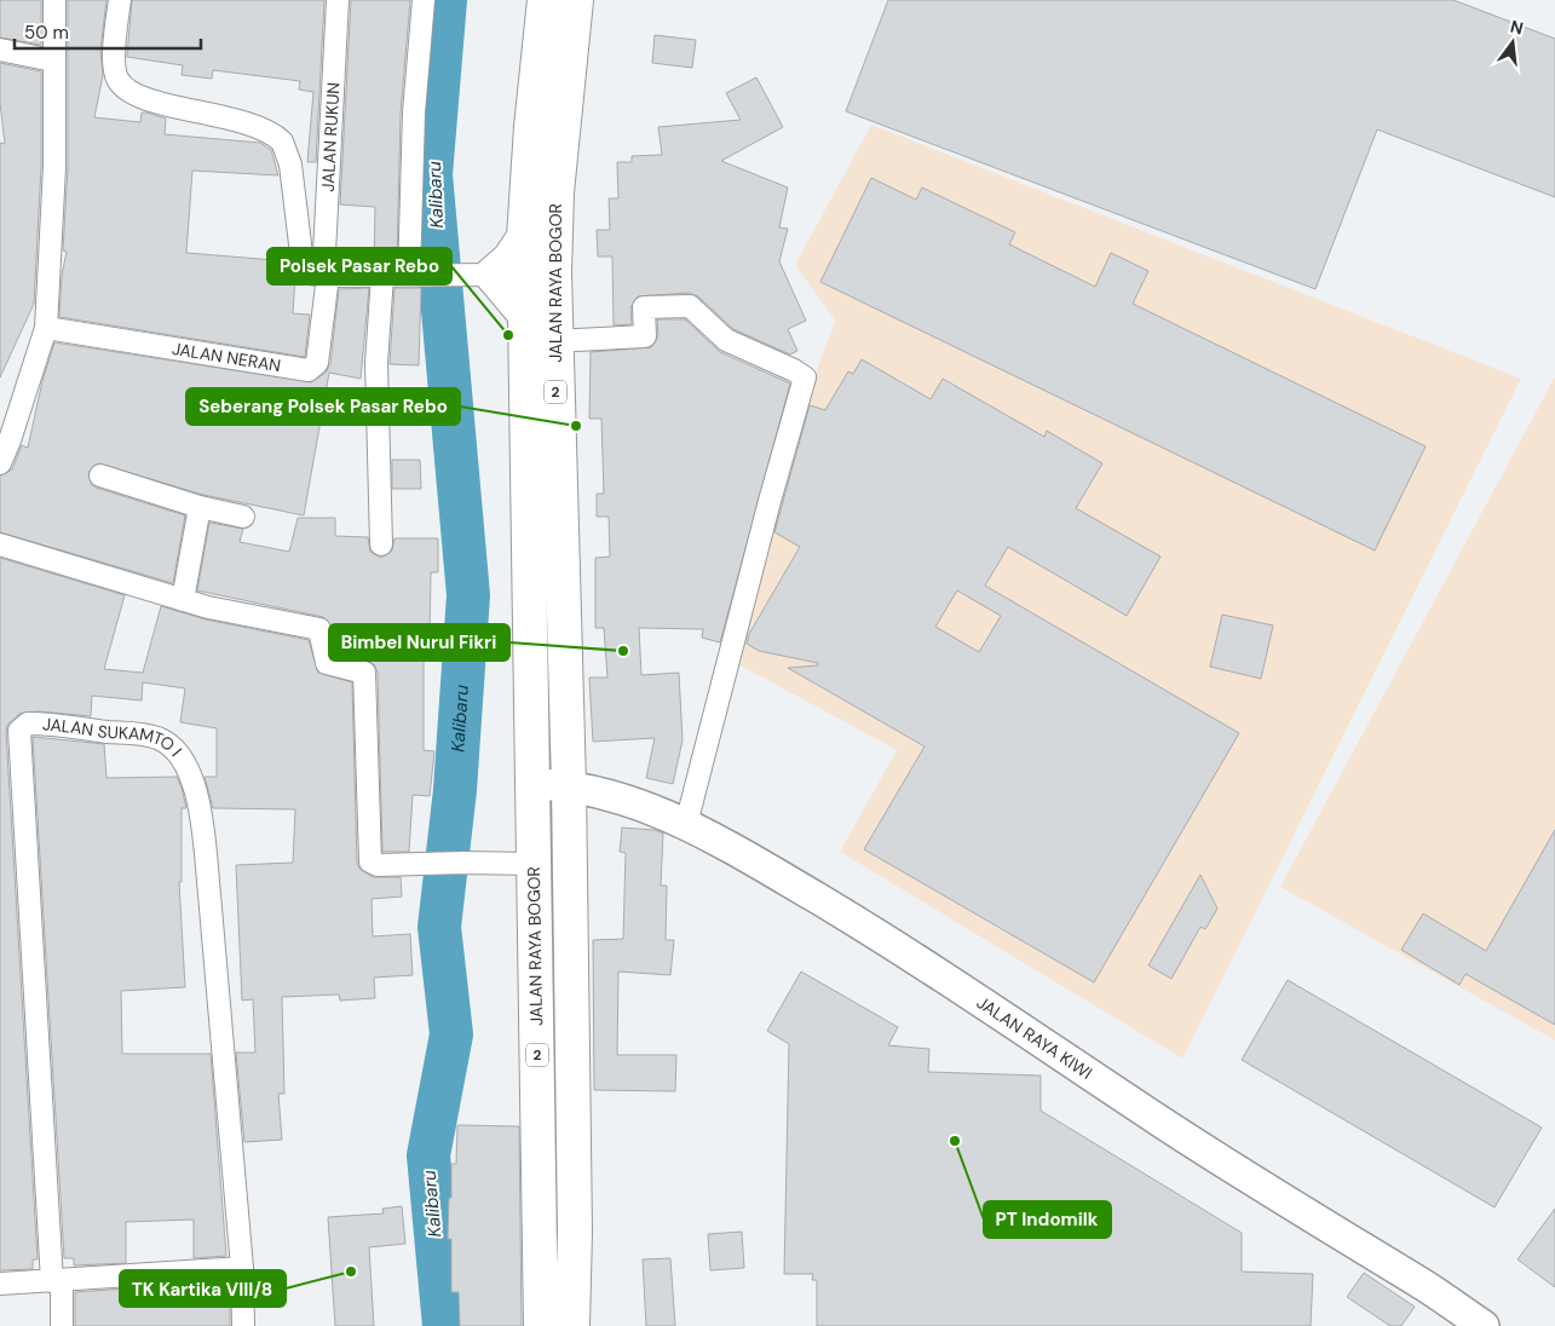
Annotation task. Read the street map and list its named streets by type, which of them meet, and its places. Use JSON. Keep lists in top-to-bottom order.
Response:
{
  "streets": {
    "highway": ["JALAN RAYA BOGOR", "2"],
    "street": [
      "JALAN RUKUN",
      "JALAN NERAN",
      "JALAN SUKAMTO I",
      "JALAN RAYA KIWI"
    ]
  },
  "crossings": [
    ["JALAN RUKUN", "JALAN NERAN"],
    ["JALAN RAYA BOGOR", "JALAN RAYA KIWI"]
  ],
  "water": ["Kalibaru"],
  "places": [
    "Polsek Pasar Rebo",
    "Seberang Polsek Pasar Rebo",
    "Bimbel Nurul Fikri",
    "PT Indomilk",
    "TK Kartika VIII/8"
  ],
  "scale_bar": "50 m",
  "north": "top"
}
